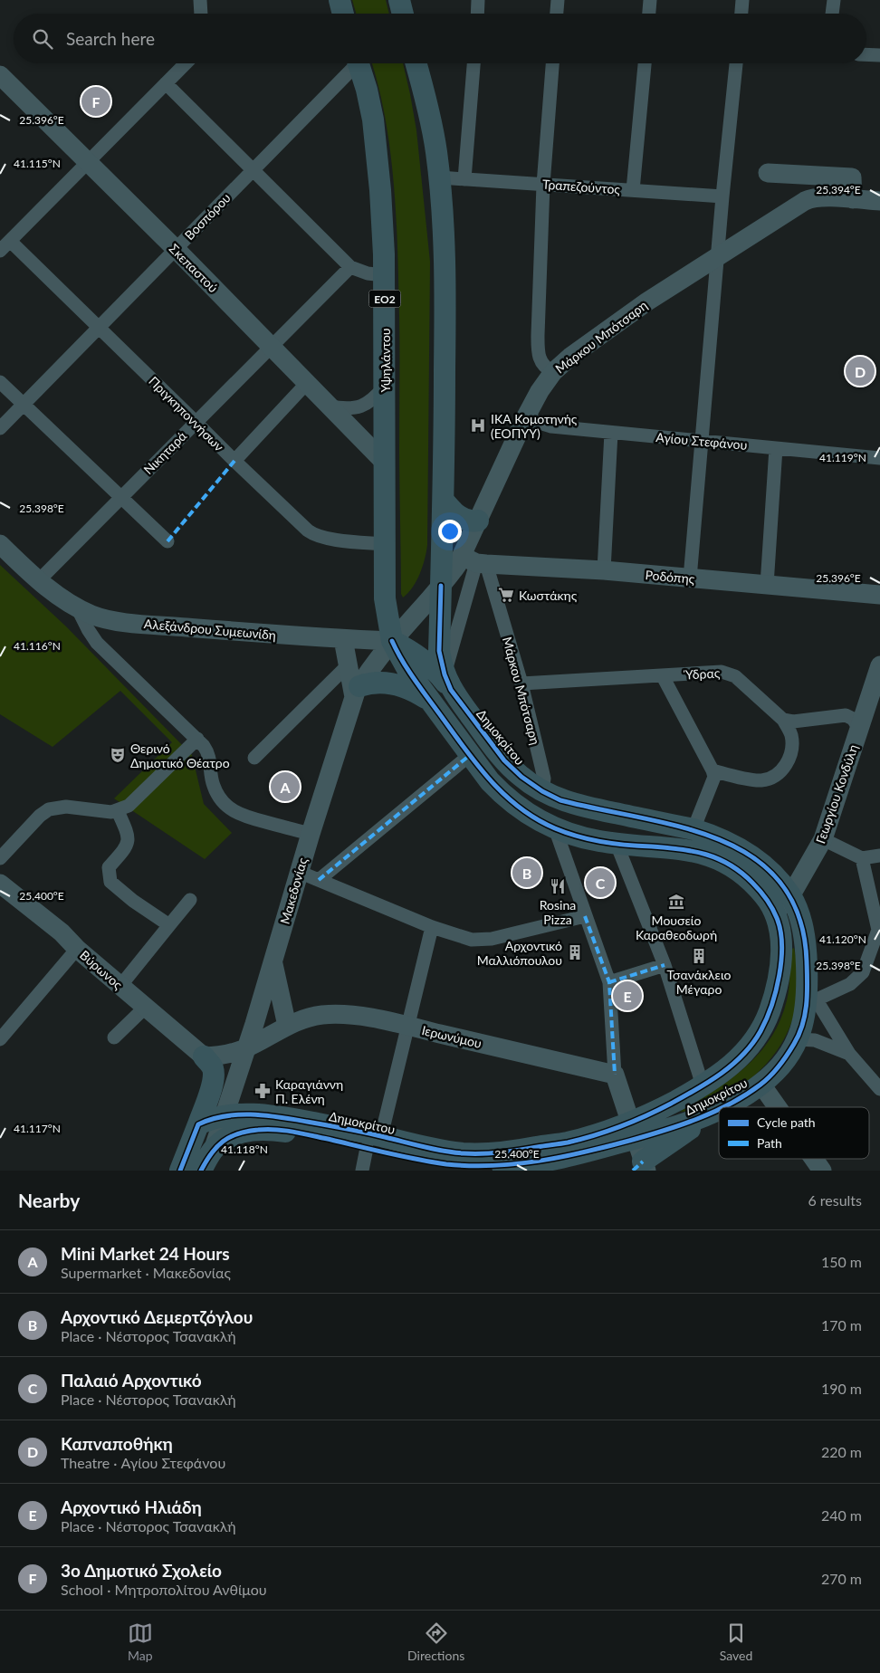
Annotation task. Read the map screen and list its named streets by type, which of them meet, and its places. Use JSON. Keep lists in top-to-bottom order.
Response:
{
  "streets": {
    "main road": [
      "Σκεπαστού",
      "ΕΟ2",
      "Μάρκου Μπότσαρη",
      "Υψηλάντου",
      "Ροδόπης",
      "Αλεξάνδρου Συμεωνίδη",
      "Δημοκρίτου",
      "Γεωργίου Κονδύλη",
      "Μακεδονίας",
      "Βύρωνος",
      "Ιερωνύμου"
    ],
    "street": [
      "Τραπεζούντος",
      "Βοσπόρου",
      "Πριγκηποννήσων",
      "Αγίου Στεφάνου",
      "Νικηταρά",
      "Ύδρας"
    ]
  },
  "crossings": [
    ["Τραπεζούντος", "ΕΟ2"],
    ["Βοσπόρου", "Σκεπαστού"],
    ["Βοσπόρου", "Πριγκηποννήσων"],
    ["Σκεπαστού", "Υψηλάντου"],
    ["Σκεπαστού", "Νικηταρά"],
    ["ΕΟ2", "Μάρκου Μπότσαρη"],
    ["ΕΟ2", "Δημοκρίτου"],
    ["ΕΟ2", "Μακεδονίας"],
    ["Μάρκου Μπότσαρη", "Υψηλάντου"],
    ["Μάρκου Μπότσαρη", "Αγίου Στεφάνου"],
    ["Μάρκου Μπότσαρη", "Ροδόπης"],
    ["Μάρκου Μπότσαρη", "Αλεξάνδρου Συμεωνίδη"],
    ["Μάρκου Μπότσαρη", "Ύδρας"],
    ["Μάρκου Μπότσαρη", "Δημοκρίτου"],
    ["Μάρκου Μπότσαρη", "Μακεδονίας"],
    ["Υψηλάντου", "Πριγκηποννήσων"],
    ["Υψηλάντου", "Αλεξάνδρου Συμεωνίδη"],
    ["Υψηλάντου", "Δημοκρίτου"],
    ["Υψηλάντου", "Μακεδονίας"],
    ["Πριγκηποννήσων", "Νικηταρά"],
    ["Νικηταρά", "Αλεξάνδρου Συμεωνίδη"],
    ["Αλεξάνδρου Συμεωνίδη", "Δημοκρίτου"],
    ["Αλεξάνδρου Συμεωνίδη", "Μακεδονίας"],
    ["Δημοκρίτου", "Γεωργίου Κονδύλη"],
    ["Δημοκρίτου", "Μακεδονίας"],
    ["Μακεδονίας", "Ιερωνύμου"],
    ["Βύρωνος", "Ιερωνύμου"]
  ],
  "places": {
    "hospital": ["ΙΚΑ Κομοτηνής (ΕΟΠΥΥ)"],
    "supermarket": ["Κωστάκης"],
    "theatre": ["Θερινό Δημοτικό Θέατρο"],
    "restaurant": ["Rosina Pizza"],
    "museum": ["Μουσείο Καραθεοδωρή"],
    "building": ["Αρχοντικό Μαλλιόπουλου", "Τσανάκλειο Μέγαρο"],
    "pharmacy": ["Καραγιάννη Π. Ελένη"]
  },
  "legend": ["Cycle path", "Path"],
  "page": {
    "search": "Search here",
    "pins": [
      "F",
      "D",
      "A",
      "B",
      "C",
      "E"
    ],
    "heading": ["Nearby", "6 results"],
    "list": [
      {
        "mark": "A",
        "name": "Mini Market 24 Hours",
        "note": "Supermarket · Μακεδονίας",
        "value": "150 m"
      },
      {
        "mark": "B",
        "name": "Αρχοντικό Δεμερτζόγλου",
        "note": "Place · Νέστορος Τσανακλή",
        "value": "170 m"
      },
      {
        "mark": "C",
        "name": "Παλαιό Αρχοντικό",
        "note": "Place · Νέστορος Τσανακλή",
        "value": "190 m"
      },
      {
        "mark": "D",
        "name": "Καπναποθήκη",
        "note": "Theatre · Αγίου Στεφάνου",
        "value": "220 m"
      },
      {
        "mark": "E",
        "name": "Αρχοντικό Ηλιάδη",
        "note": "Place · Νέστορος Τσανακλή",
        "value": "240 m"
      },
      {
        "mark": "F",
        "name": "3ο Δημοτικό Σχολείο",
        "note": "School · Μητροπολίτου Ανθίμου",
        "value": "270 m"
      }
    ],
    "nav": ["Map", "Directions", "Saved"]
  },
  "coordinates": [
    "25.396°E",
    "41.115°N",
    "25.394°E",
    "41.119°N",
    "25.398°E",
    "41.116°N",
    "25.400°E",
    "41.120°N",
    "41.117°N",
    "41.118°N"
  ]
}
